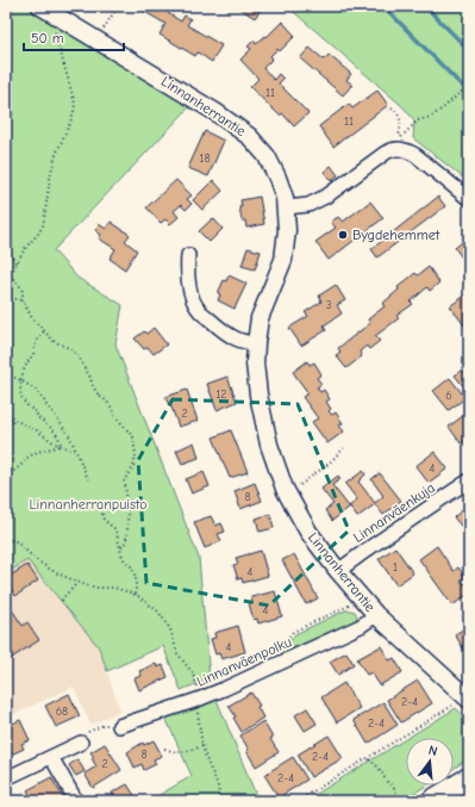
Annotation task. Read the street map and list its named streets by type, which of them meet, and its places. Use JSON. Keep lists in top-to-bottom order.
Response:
{
  "streets": {
    "street": ["Linnanherrantie", "Linnanväenkuja", "Linnanväenpolku"]
  },
  "crossings": [
    ["Linnanherrantie", "Linnanväenkuja"],
    ["Linnanherrantie", "Linnanväenpolku"]
  ],
  "parks": ["Linnanherranpuisto"],
  "places": ["Bygdehemmet"],
  "house_numbers": [
    "11",
    "11",
    "18",
    "3",
    "12",
    "6",
    "2",
    "4",
    "8",
    "1",
    "4",
    "4",
    "4",
    "2-4",
    "68",
    "2-4",
    "8",
    "2-4",
    "2",
    "2-4"
  ],
  "scale_bar": "50 m",
  "north": "top"
}
